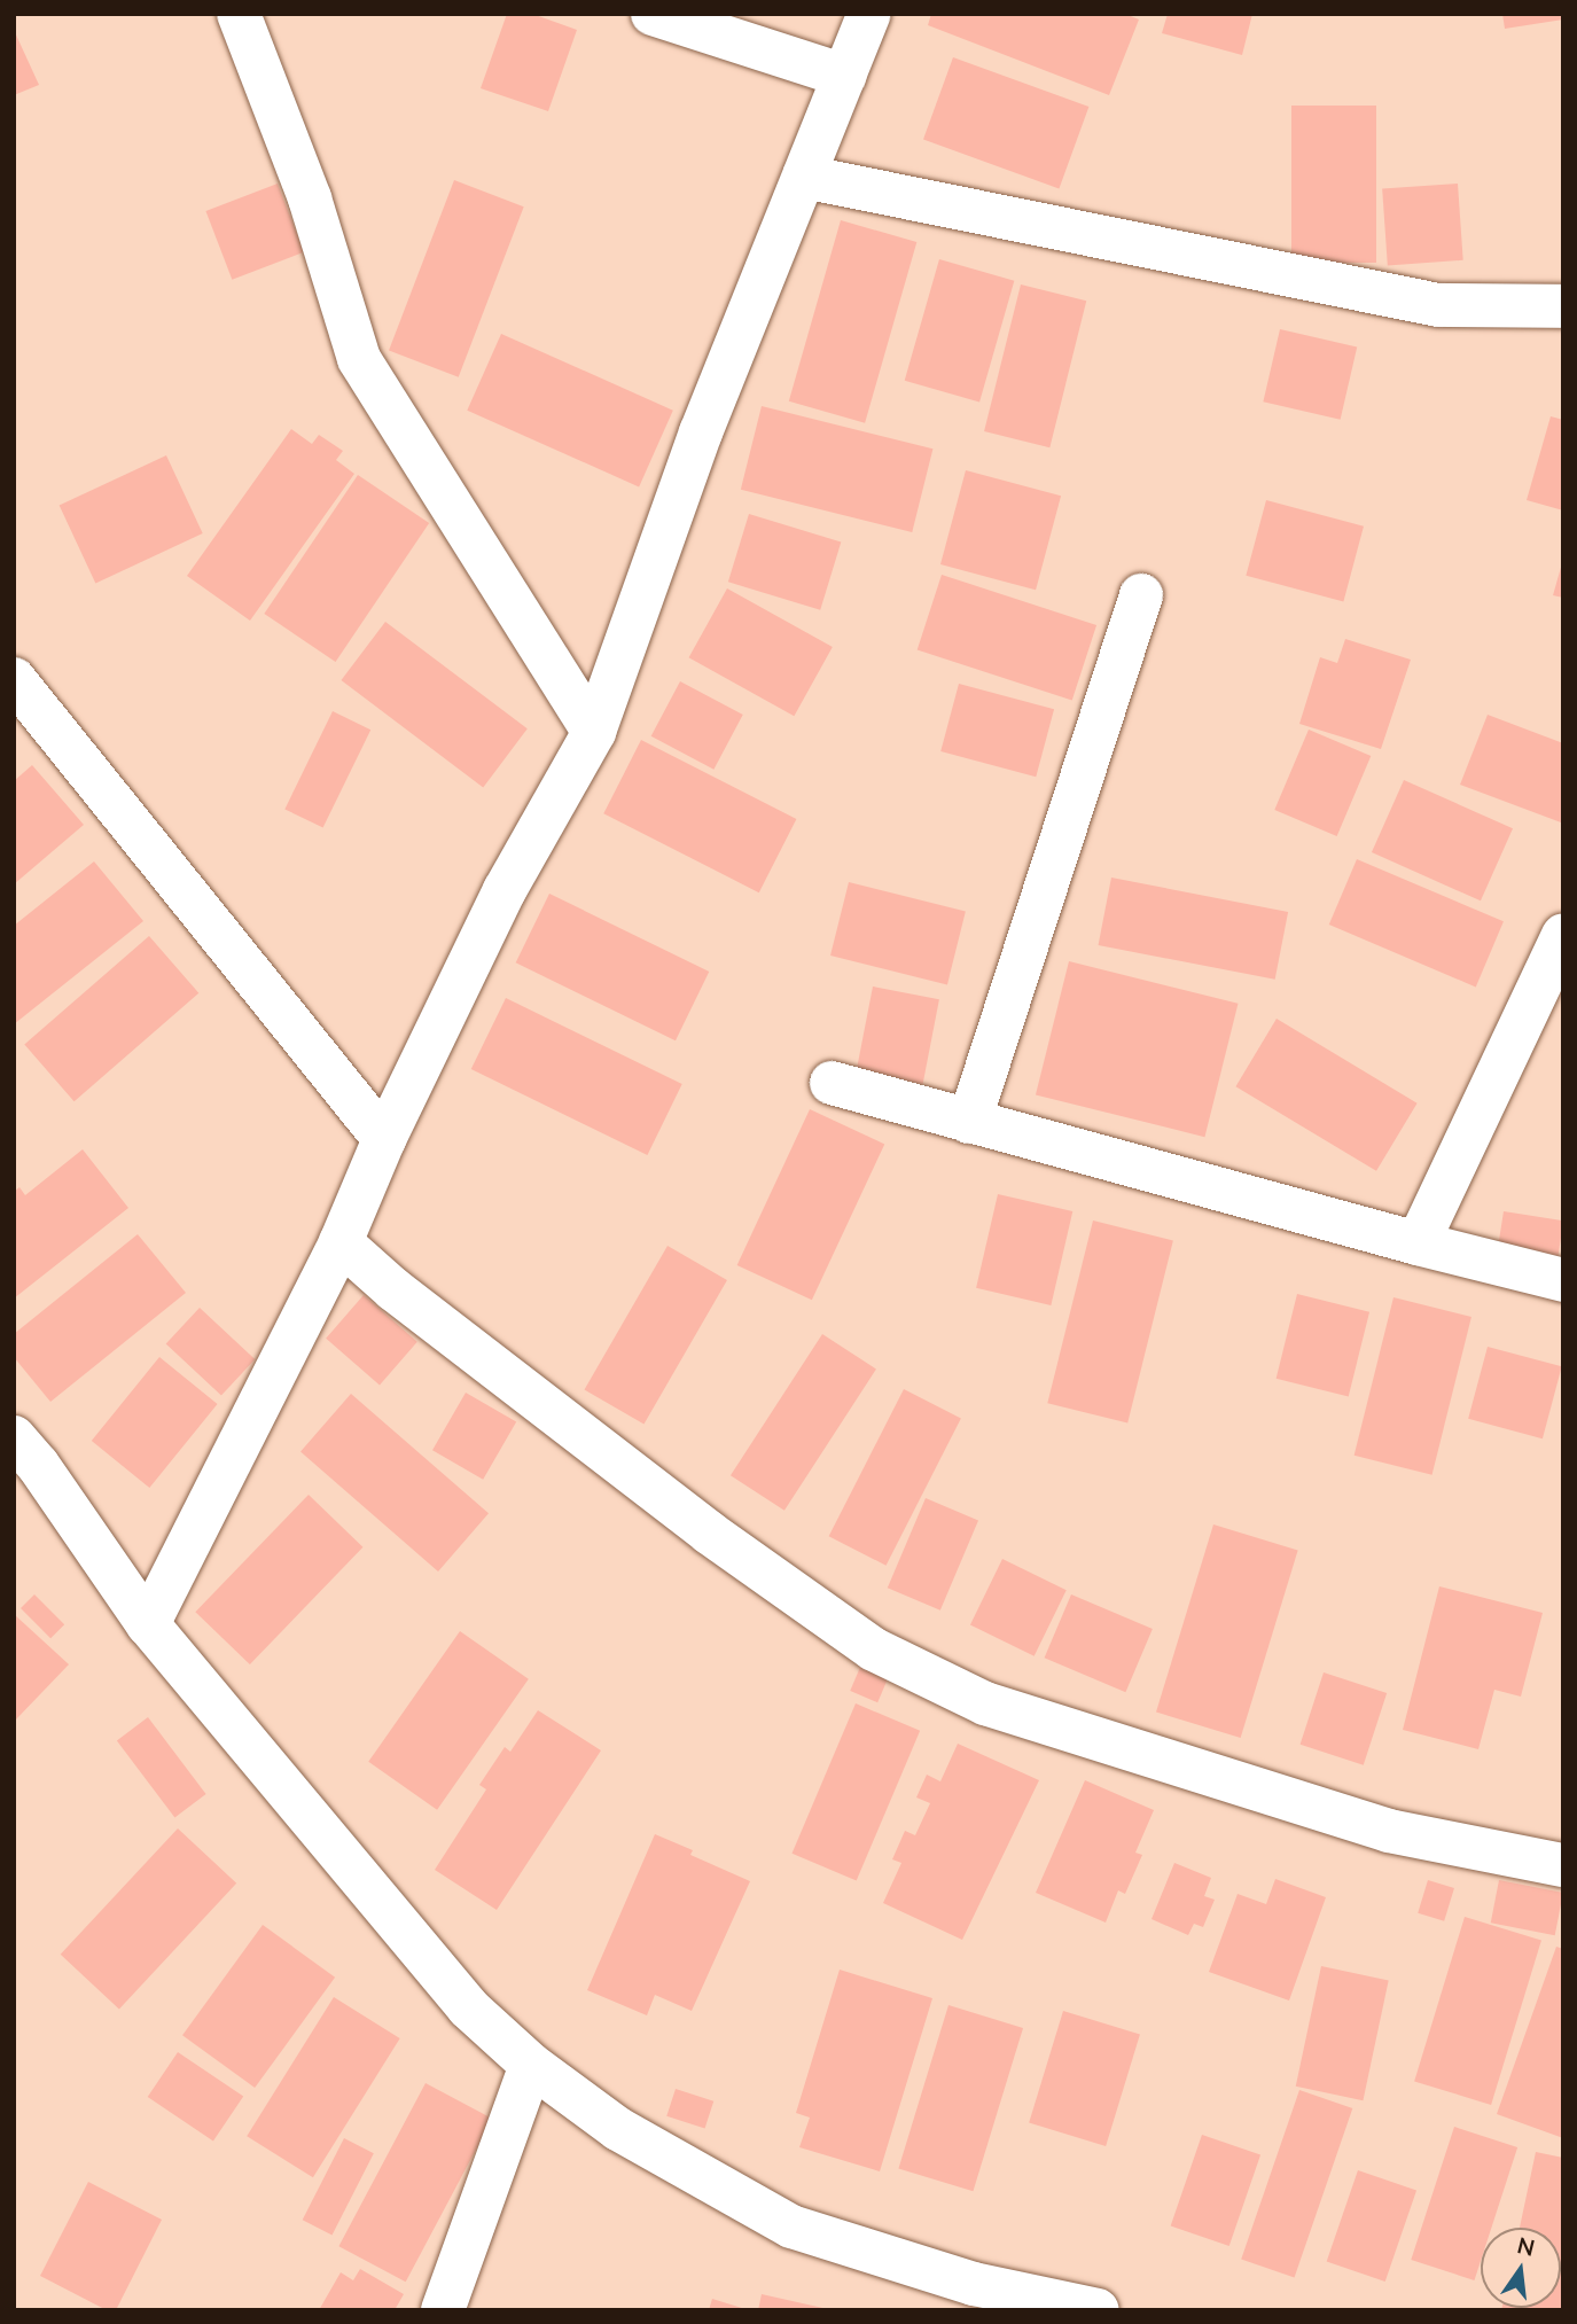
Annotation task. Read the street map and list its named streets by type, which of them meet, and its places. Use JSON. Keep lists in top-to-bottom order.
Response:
{
  "north": "top"
}
